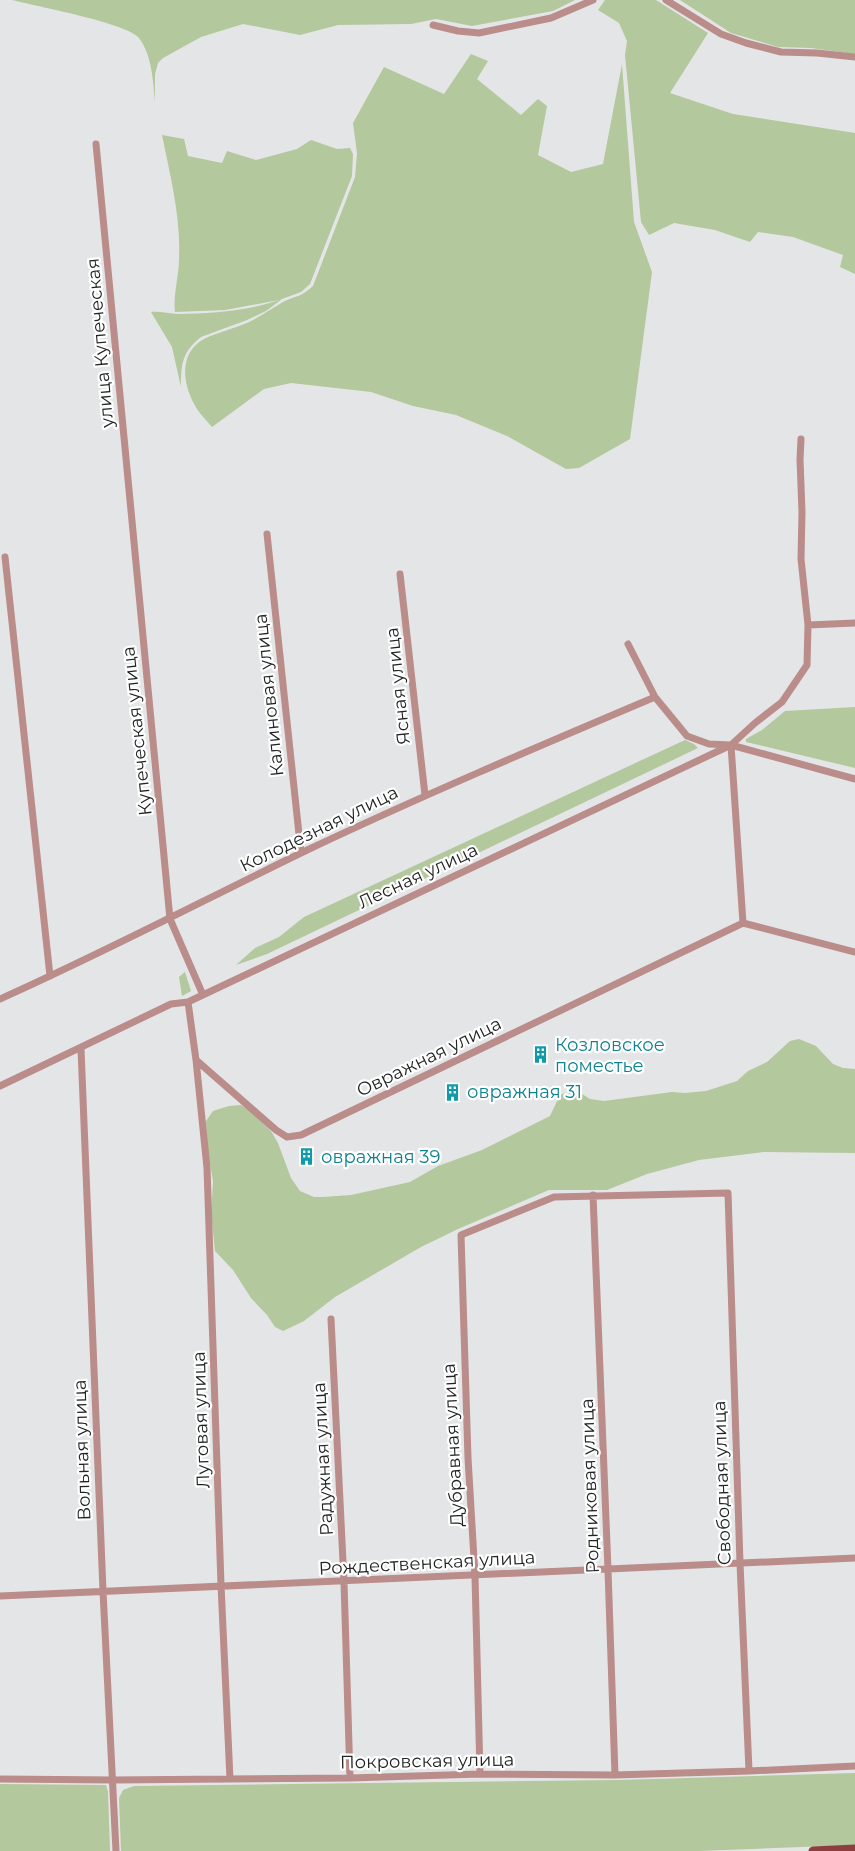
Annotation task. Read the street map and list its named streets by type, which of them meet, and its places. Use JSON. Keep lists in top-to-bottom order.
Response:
{
  "streets": {
    "street": [
      "улица Купеческая",
      "Ясная улица",
      "Калиновая улица",
      "Купеческая улица",
      "Колодезная улица",
      "Лесная улица",
      "Овражная улица",
      "Луговая улица",
      "Дубравная улица",
      "Вольная улица",
      "Радужная улица",
      "Свободная улица",
      "Родниковая улица",
      "Рождественская улица",
      "Покровская улица"
    ]
  },
  "crossings": [
    ["улица Купеческая", "Купеческая улица"],
    ["Ясная улица", "Колодезная улица"],
    ["Калиновая улица", "Колодезная улица"],
    ["Купеческая улица", "Колодезная улица"],
    ["Купеческая улица", "Лесная улица"],
    ["Лесная улица", "Вольная улица"],
    ["Овражная улица", "Луговая улица"],
    ["Луговая улица", "Рождественская улица"],
    ["Луговая улица", "Покровская улица"],
    ["Дубравная улица", "Свободная улица"],
    ["Дубравная улица", "Родниковая улица"],
    ["Дубравная улица", "Рождественская улица"],
    ["Дубравная улица", "Покровская улица"],
    ["Вольная улица", "Рождественская улица"],
    ["Вольная улица", "Покровская улица"],
    ["Радужная улица", "Рождественская улица"],
    ["Радужная улица", "Покровская улица"],
    ["Свободная улица", "Родниковая улица"],
    ["Свободная улица", "Рождественская улица"],
    ["Свободная улица", "Покровская улица"],
    ["Родниковая улица", "Рождественская улица"],
    ["Родниковая улица", "Покровская улица"]
  ],
  "places": {
    "building": ["Козловское поместье", "овражная 31", "овражная 39"]
  }
}
